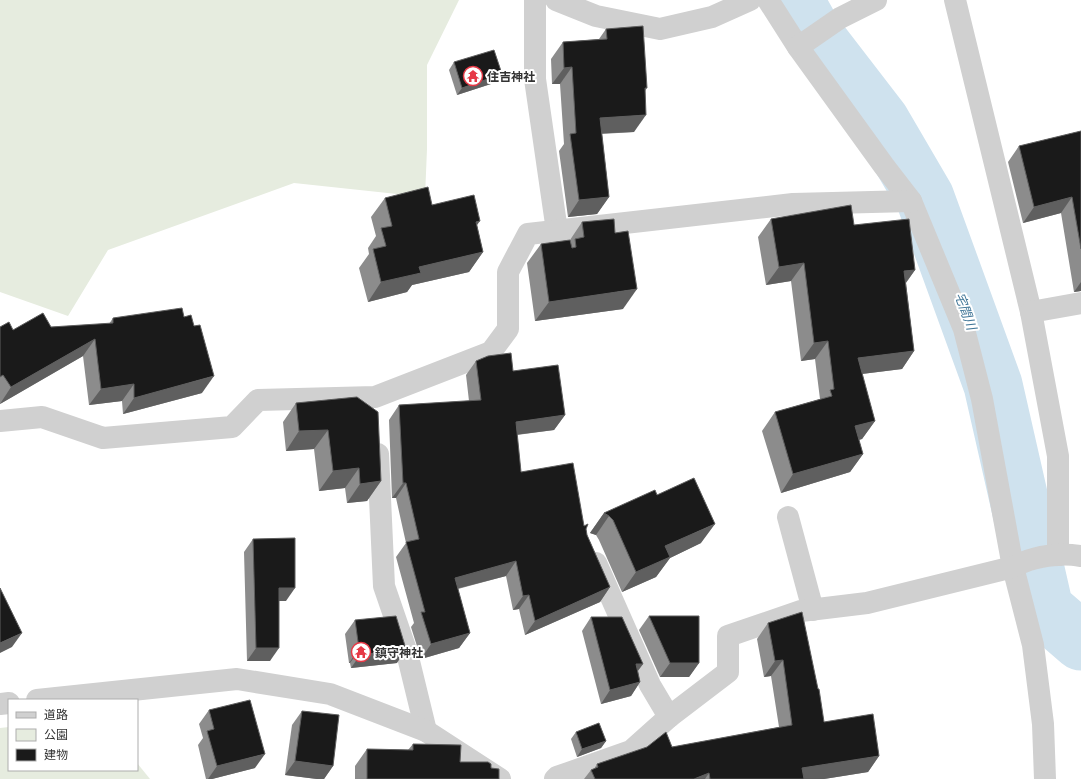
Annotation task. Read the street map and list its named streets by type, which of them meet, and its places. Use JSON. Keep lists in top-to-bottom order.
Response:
{
  "water": ["宅間川"],
  "places": {
    "temple": ["住吉神社", "鎮守神社"]
  },
  "legend": ["道路", "公園", "建物"]
}
